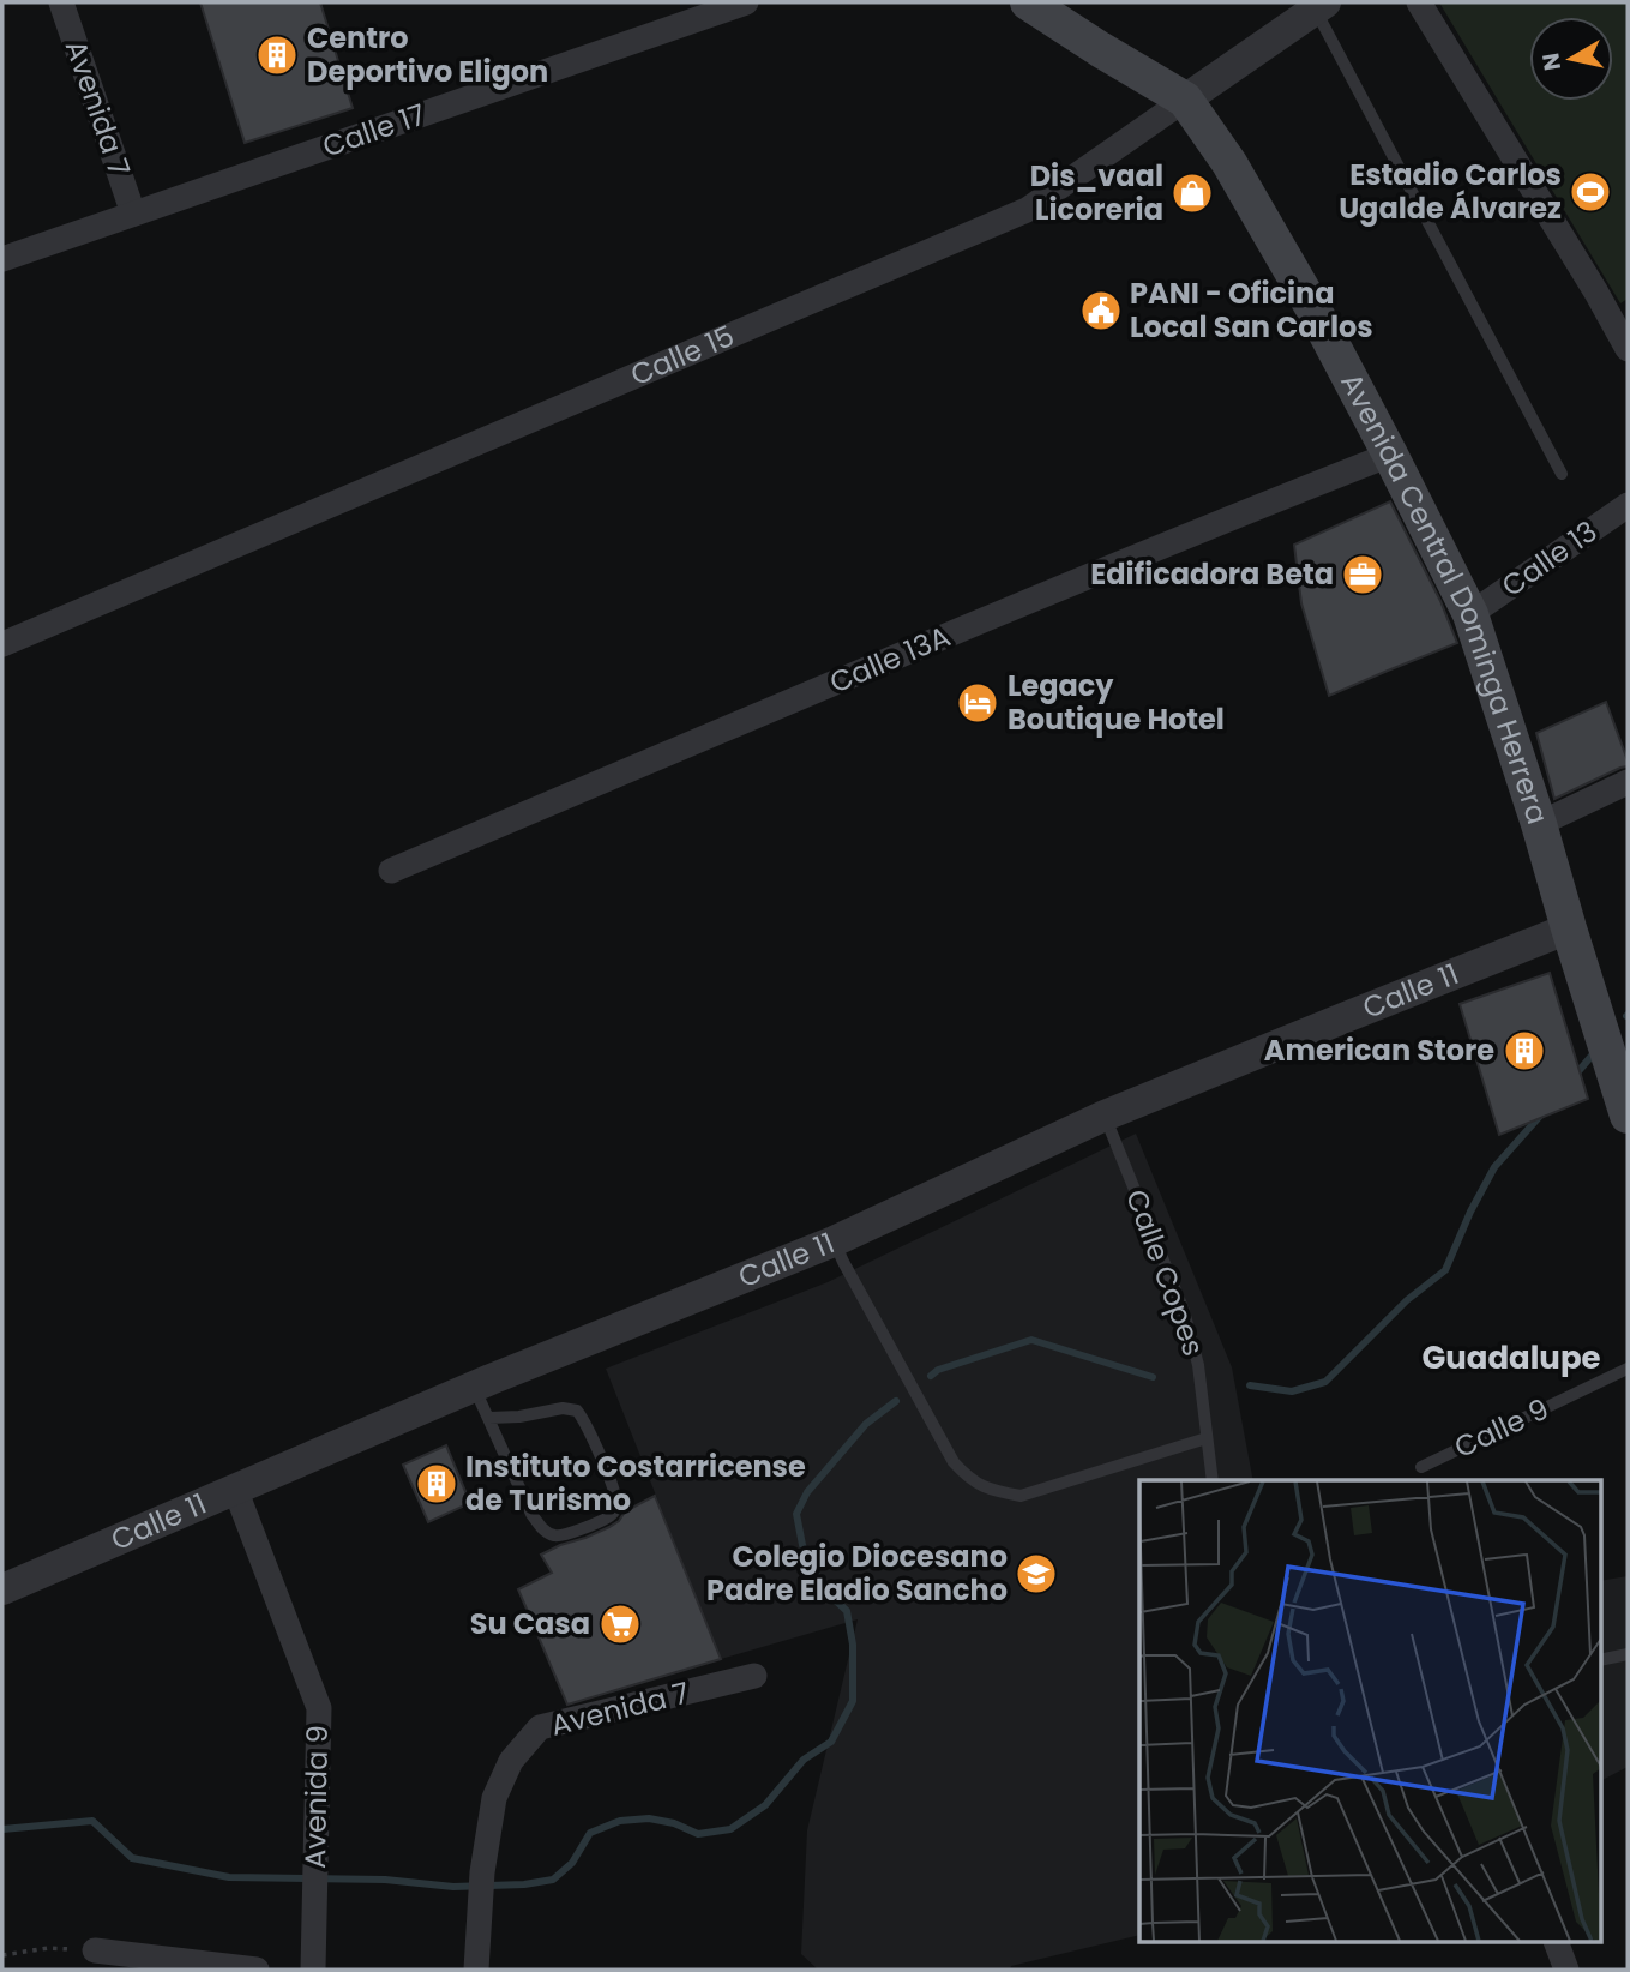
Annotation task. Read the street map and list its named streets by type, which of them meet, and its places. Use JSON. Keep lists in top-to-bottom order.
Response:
{
  "streets": {
    "main road": ["Avenida Central Dominga Herrera"],
    "street": [
      "Avenida 7",
      "Calle 17",
      "Calle 15",
      "Calle 13",
      "Calle 13A",
      "Calle 11",
      "Avenida 9"
    ],
    "lane": ["Calle Copes", "Calle 9"]
  },
  "crossings": [
    ["Avenida 7", "Calle 17"],
    ["Calle 15", "Avenida Central Dominga Herrera"],
    ["Calle 13", "Avenida Central Dominga Herrera"],
    ["Avenida Central Dominga Herrera", "Calle 13A"],
    ["Avenida Central Dominga Herrera", "Calle 11"],
    ["Calle 11", "Calle Copes"],
    ["Calle 11", "Avenida 9"]
  ],
  "districts": ["Guadalupe"],
  "places": {
    "building": ["Centro Deportivo Eligon", "American Store", "Instituto Costarricense de Turismo"],
    "sports": ["Estadio Carlos Ugalde Álvarez"],
    "shop": ["Dis_vaal Licoreria"],
    "public building": ["PANI - Oficina Local San Carlos"],
    "office": ["Edificadora Beta"],
    "hotel": ["Legacy Boutique Hotel"],
    "school or university": ["Colegio Diocesano Padre Eladio Sancho"],
    "supermarket": ["Su Casa"]
  },
  "north": "left"
}
